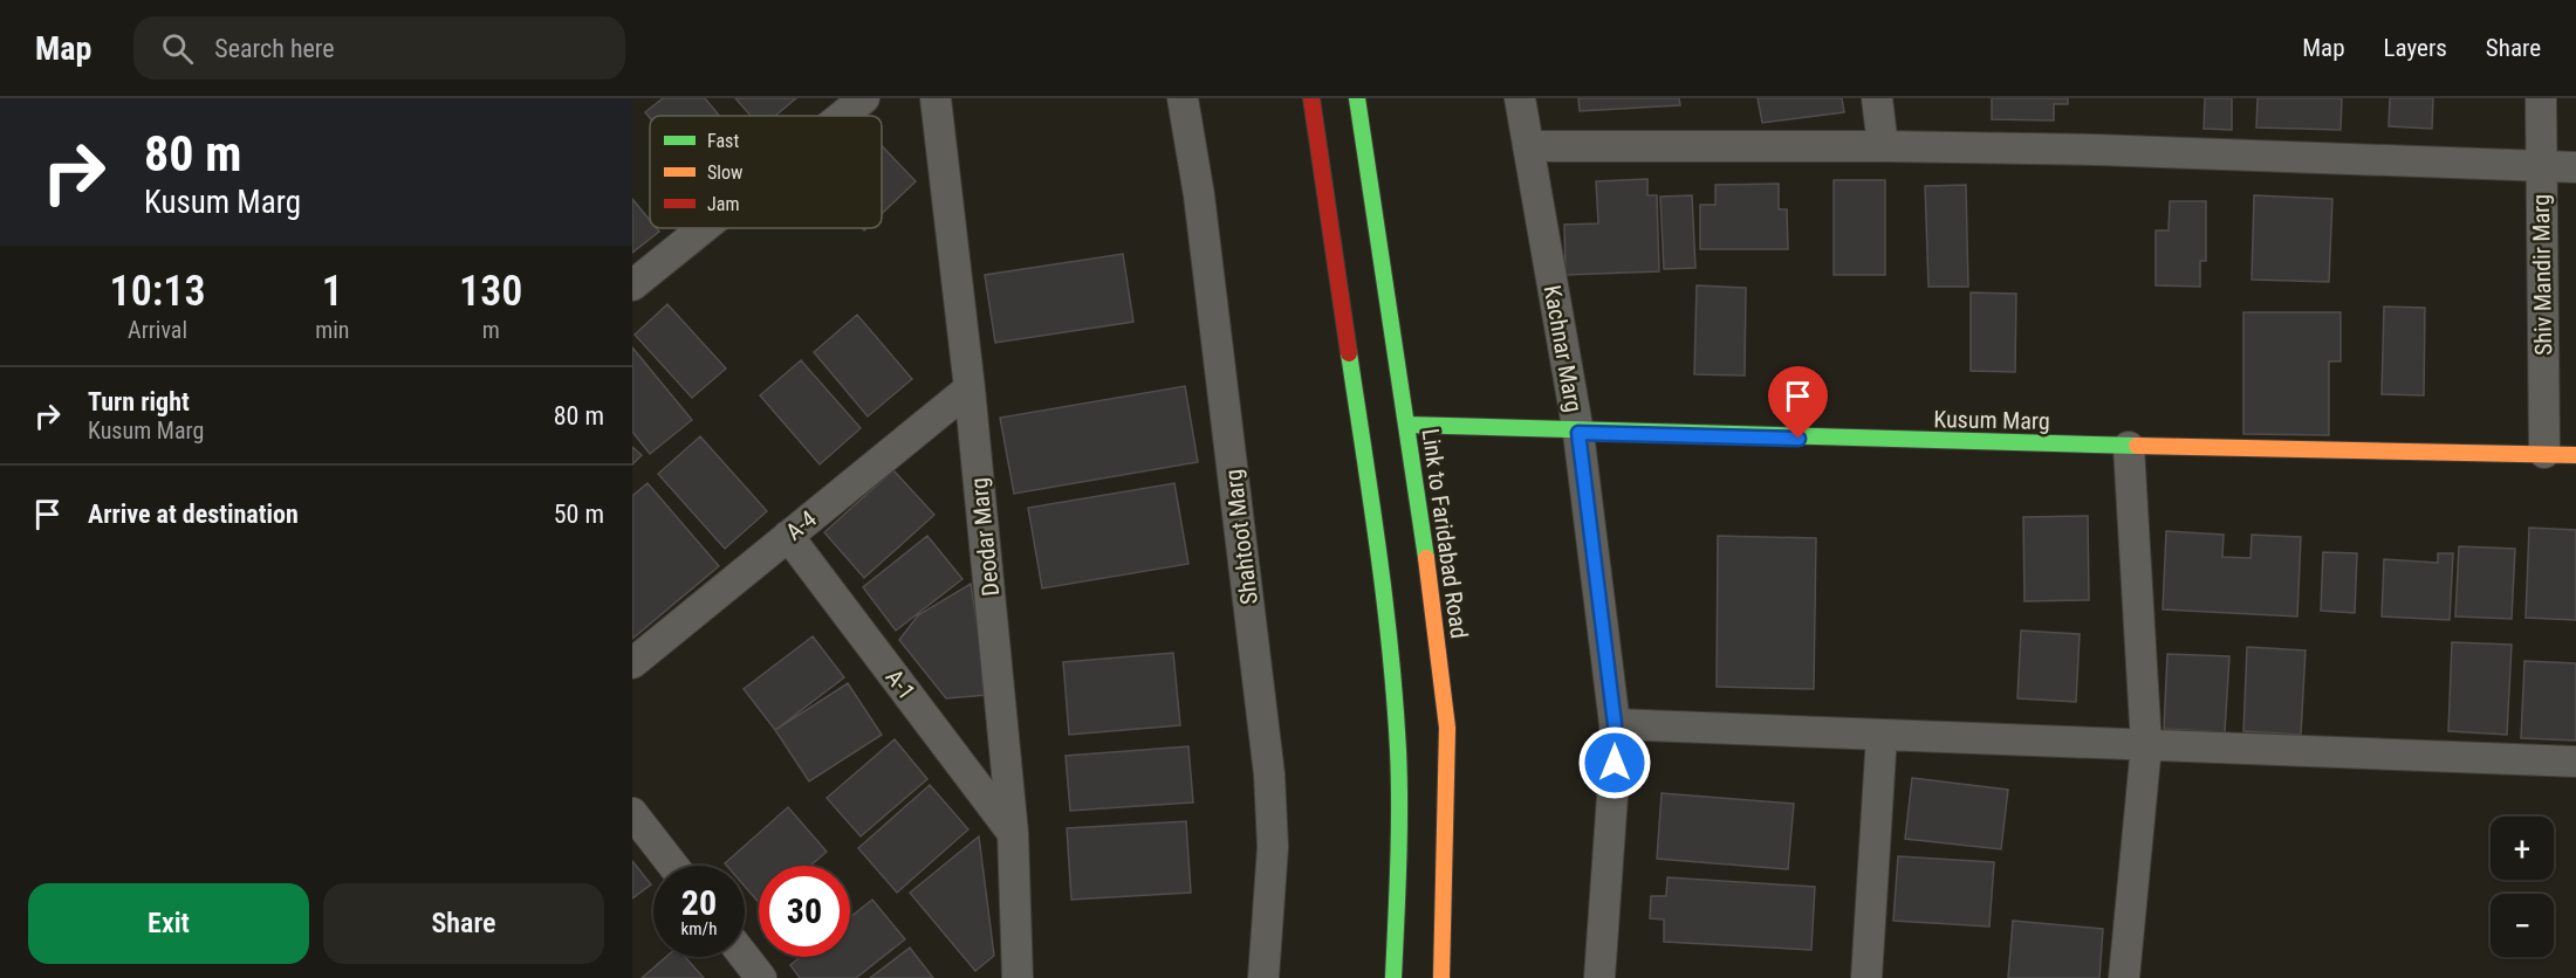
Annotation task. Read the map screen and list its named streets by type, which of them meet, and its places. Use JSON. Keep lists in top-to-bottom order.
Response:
{
  "streets": {
    "main road": ["Kusum Marg", "Link to Faridabad Road"],
    "street": [
      "Shiv Mandir Marg",
      "Kachnar Marg",
      "A-4",
      "Deodar Marg",
      "Shahtoot Marg",
      "A-1"
    ]
  },
  "crossings": [
    ["Shiv Mandir Marg", "Kusum Marg"],
    ["Kachnar Marg", "Kusum Marg"],
    ["Kusum Marg", "Link to Faridabad Road"],
    ["A-4", "Deodar Marg"],
    ["A-4", "A-1"],
    ["Deodar Marg", "A-1"]
  ],
  "legend": ["Fast", "Slow", "Jam"],
  "page": {
    "header": "Map",
    "search": "Search here",
    "nav": ["Map", "Layers", "Share"],
    "turn": ["80 m", "Kusum Marg"],
    "eta": [
      "10:13",
      "Arrival",
      "1",
      "min",
      "130",
      "m"
    ],
    "list": [
      {
        "name": "Turn right",
        "note": "Kusum Marg",
        "value": "80 m"
      },
      {
        "name": "Arrive at destination",
        "value": "50 m"
      }
    ],
    "map_buttons": ["+", "−"],
    "speed": "20 km/h",
    "limit": "30",
    "buttons": ["Exit", "Share"]
  }
}
